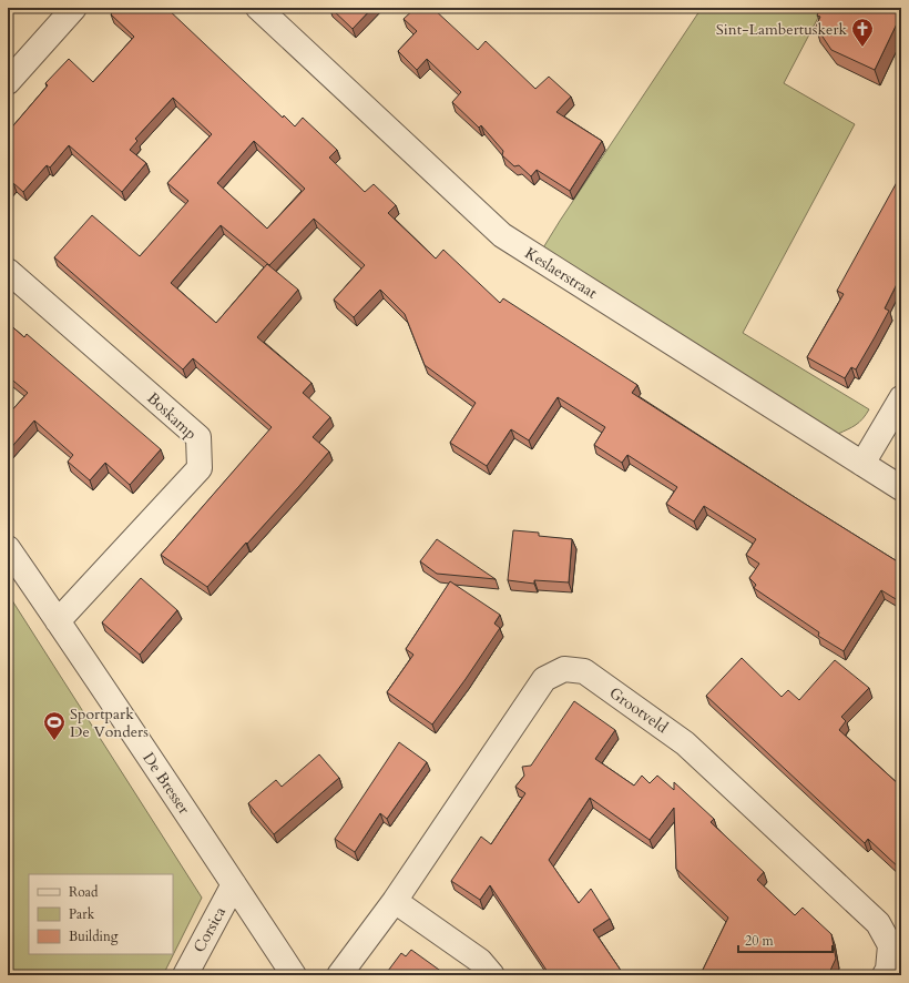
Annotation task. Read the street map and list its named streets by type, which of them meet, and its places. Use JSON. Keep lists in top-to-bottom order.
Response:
{
  "streets": {
    "street": [
      "Keslaerstraat",
      "Boskamp",
      "Grootveld",
      "De Bresser",
      "Corsica"
    ]
  },
  "crossings": [
    ["Boskamp", "De Bresser"],
    ["De Bresser", "Corsica"]
  ],
  "places": {
    "church": ["Sint-Lambertuskerk"],
    "sports": ["Sportpark De Vonders"]
  },
  "legend": ["Road", "Park", "Building"],
  "scale_bar": "20 m"
}
